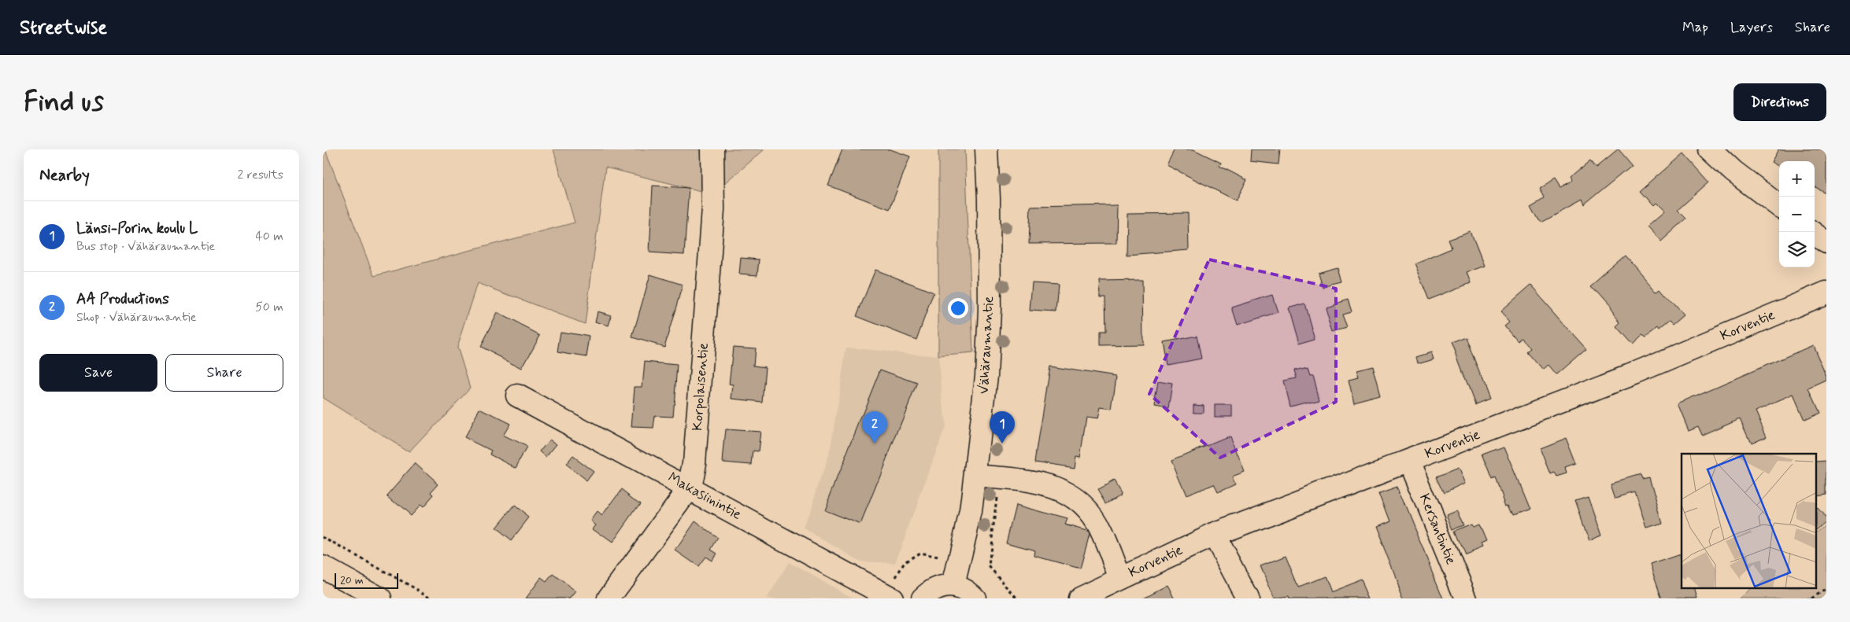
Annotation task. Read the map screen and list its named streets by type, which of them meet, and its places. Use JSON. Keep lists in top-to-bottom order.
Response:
{
  "streets": {
    "street": [
      "Korventie",
      "Vähäraumantie",
      "Korpolaisentie",
      "Makasiinintie",
      "Kersantintie"
    ]
  },
  "crossings": [
    ["Korventie", "Kersantintie"],
    ["Korpolaisentie", "Makasiinintie"]
  ],
  "scale_bar": "20 m",
  "page": {
    "header": "Streetwise",
    "nav": ["Map", "Layers", "Share"],
    "buttons": [
      "Directions",
      ["Save", "Share"]
    ],
    "title": "Find us",
    "heading": ["Nearby", "2 results"],
    "map_buttons": ["+", "−"],
    "list": [
      {
        "mark": "1",
        "name": "Länsi-Porin koulu L",
        "note": "Bus stop · Vähäraumantie",
        "value": "40 m"
      },
      {
        "mark": "2",
        "name": "AA Productions",
        "note": "Shop · Vähäraumantie",
        "value": "50 m"
      }
    ],
    "pins": ["1", "2"],
    "scale": "20 m"
  }
}
